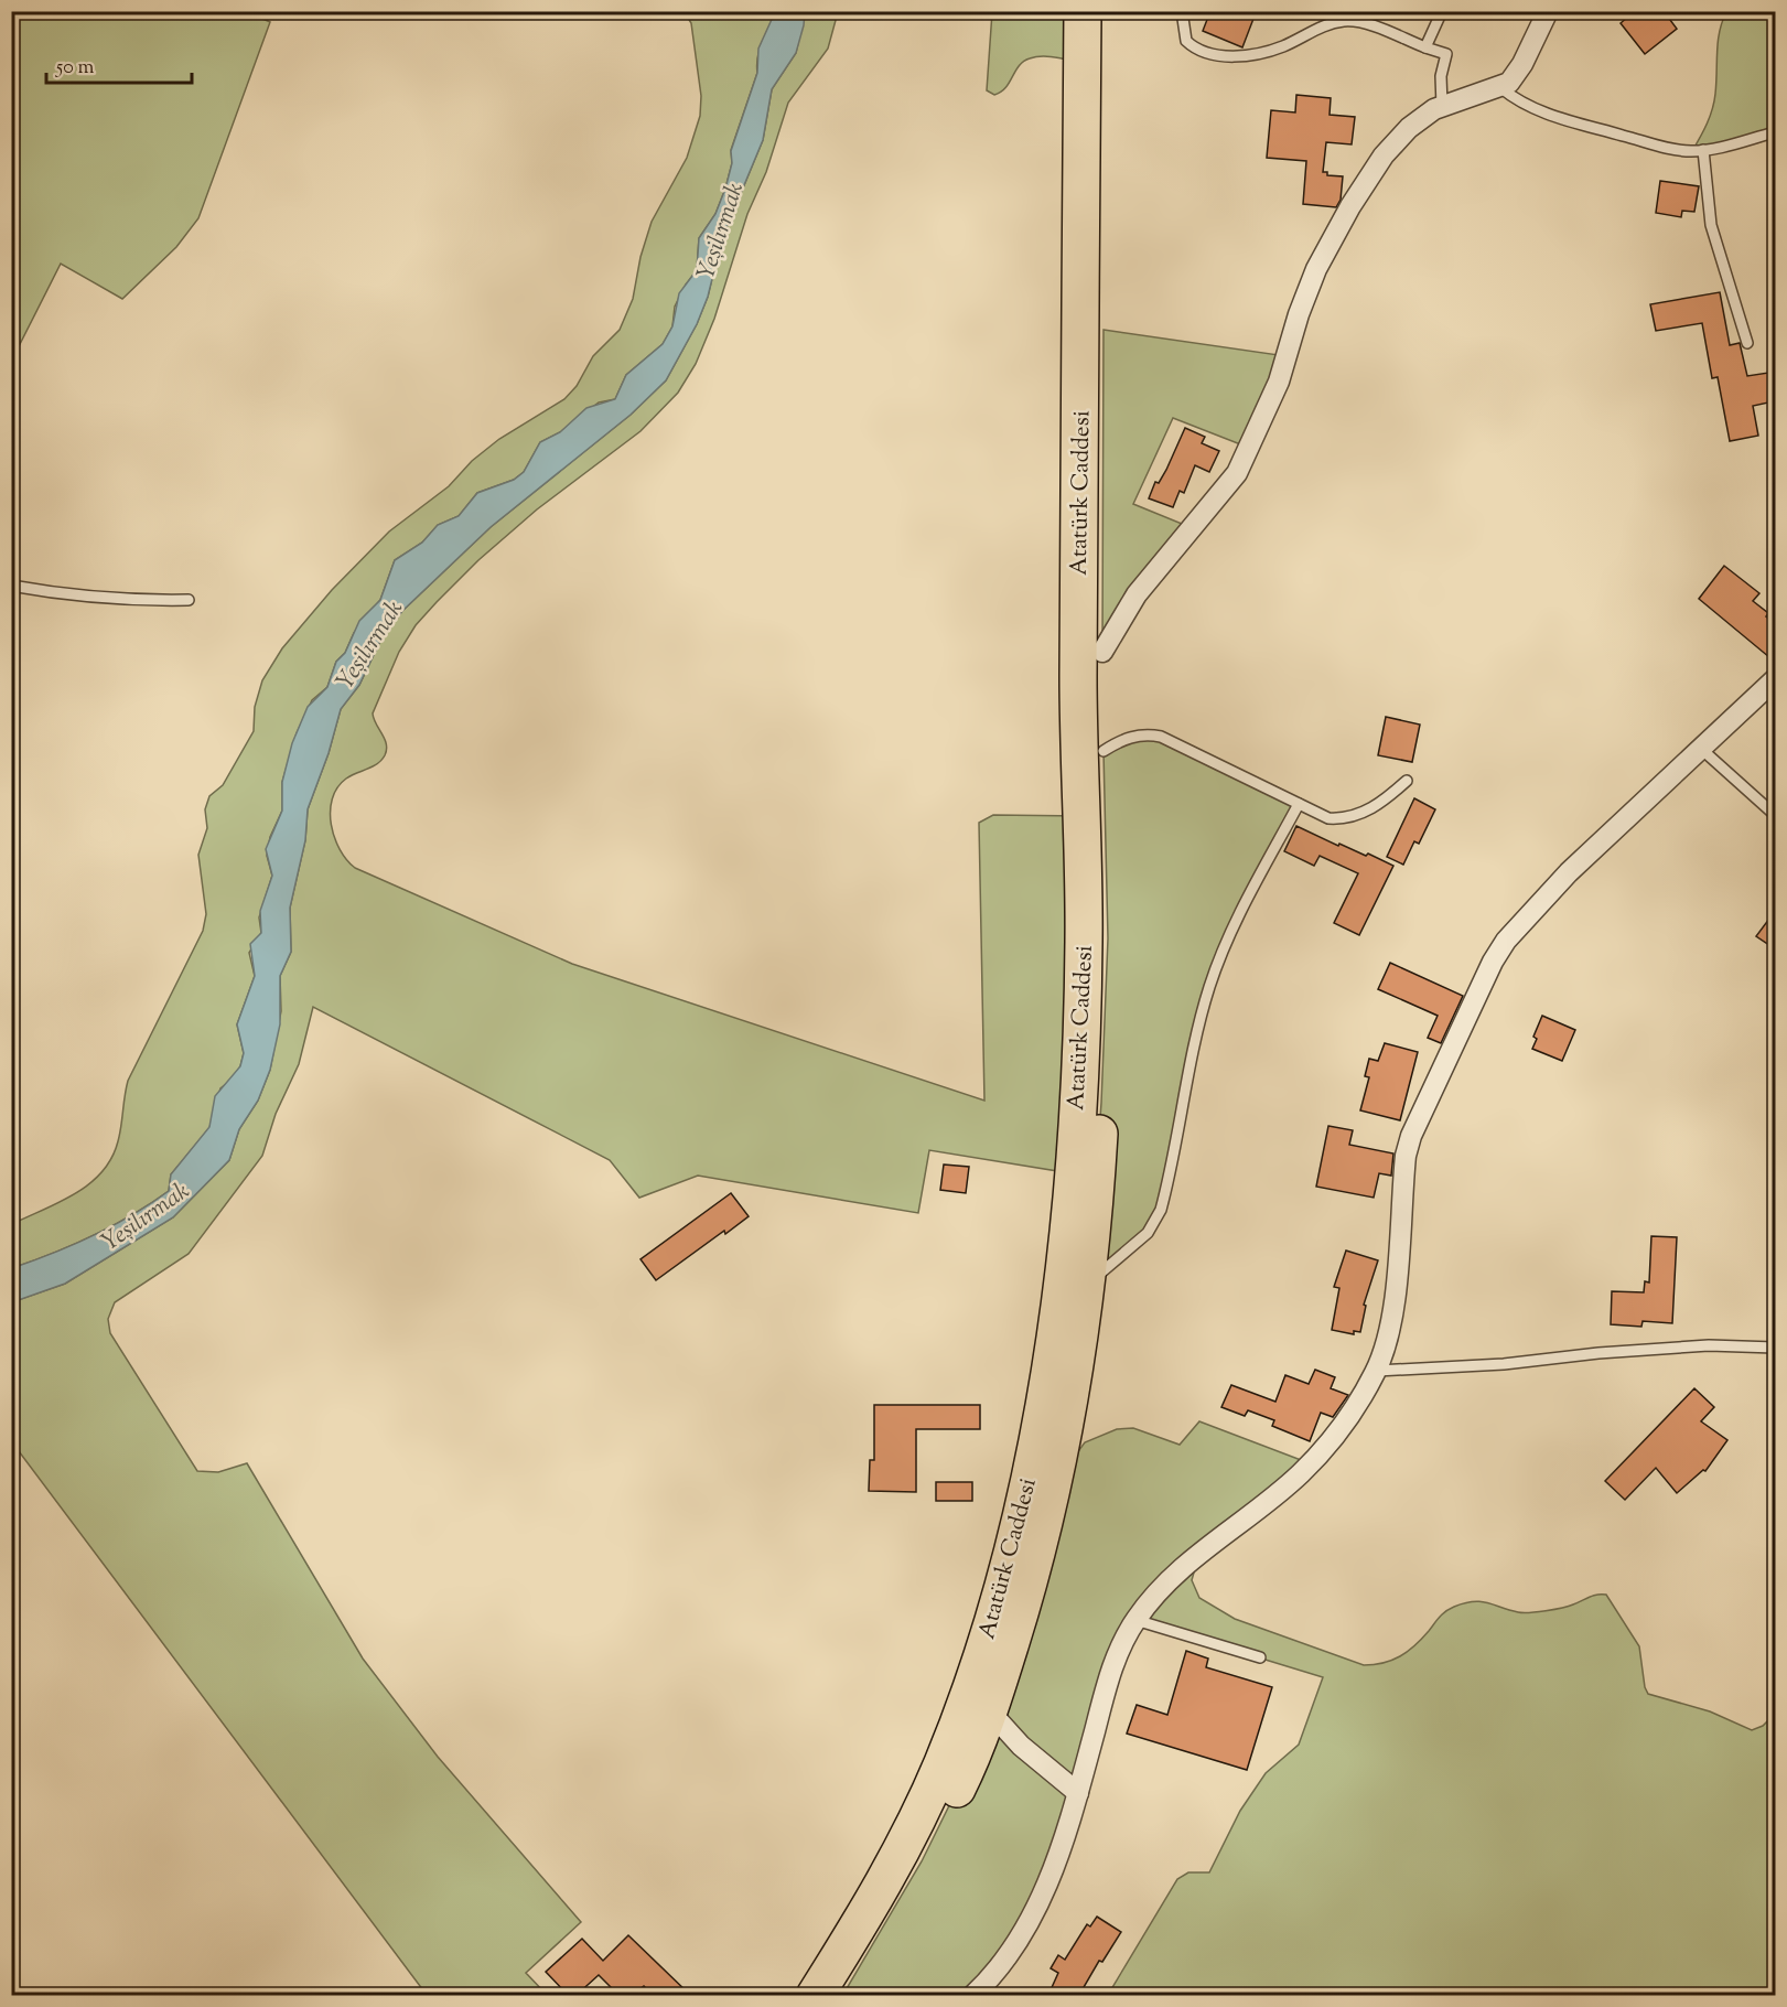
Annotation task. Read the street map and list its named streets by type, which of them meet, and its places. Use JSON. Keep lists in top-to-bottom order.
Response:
{
  "streets": {
    "highway": ["Atatürk Caddesi"]
  },
  "water": ["Yeşilırmak"],
  "scale_bar": "50 m"
}
